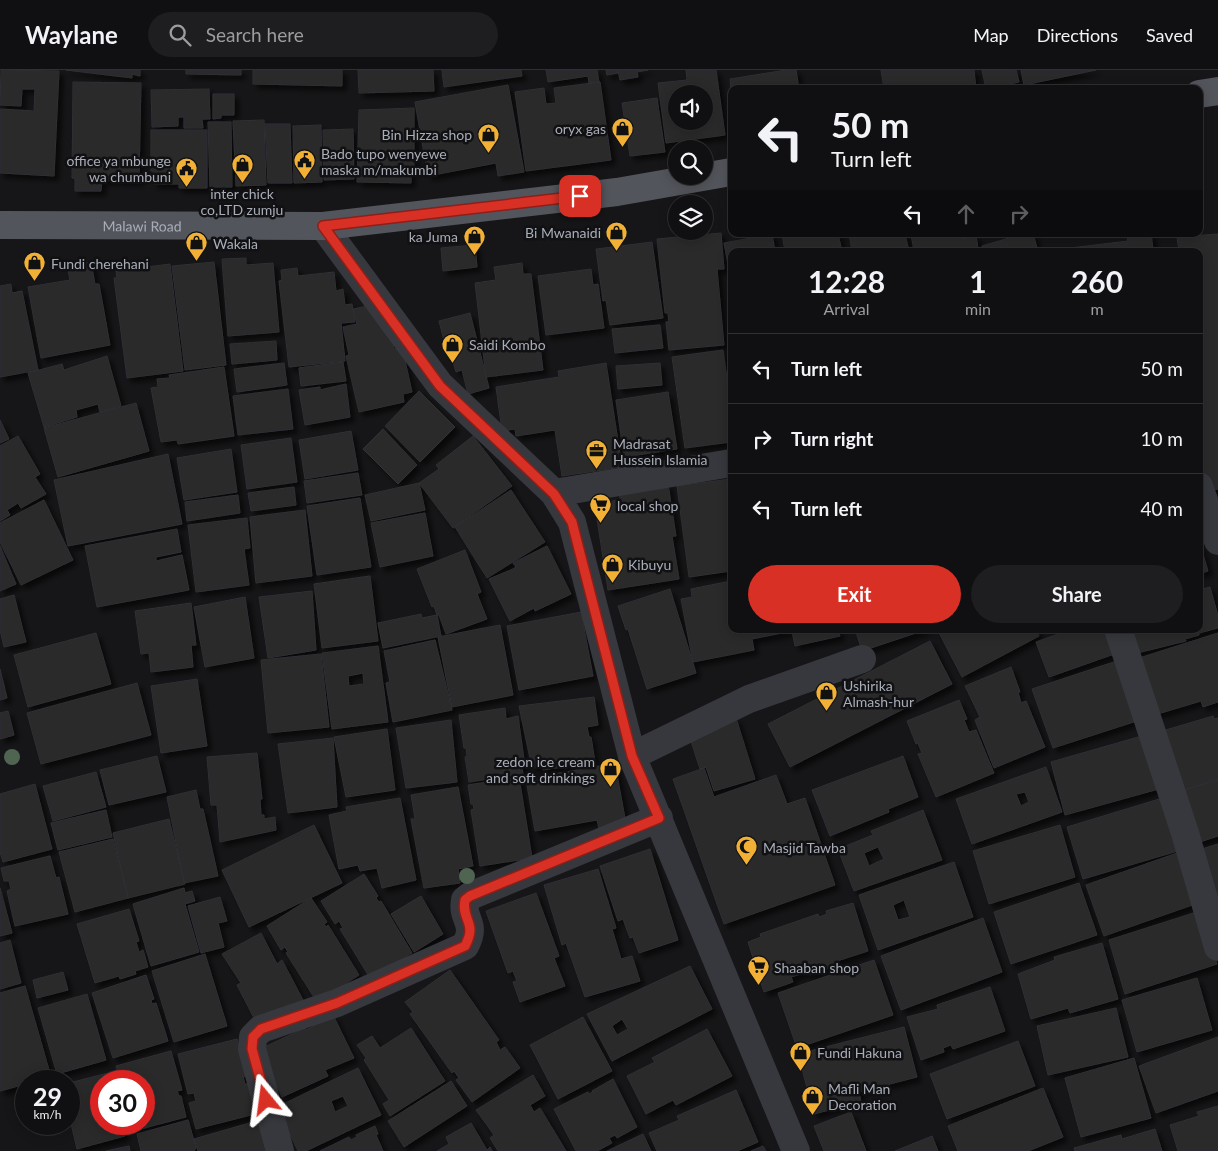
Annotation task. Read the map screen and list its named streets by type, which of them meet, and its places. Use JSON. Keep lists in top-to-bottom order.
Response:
{
  "streets": {
    "main road": ["Malawi Road"]
  },
  "places": {
    "shop": [
      "oryx gas",
      "Bin Hizza shop",
      "inter chick co,LTD zumju",
      "Bi Mwanaidi",
      "ka Juma",
      "Wakala",
      "Fundi cherehani",
      "Saidi Kombo",
      "Kibuyu",
      "Ushirika Almash-hur",
      "zedon ice cream and soft drinkings",
      "Fundi Hakuna",
      "Mafli Man Decoration"
    ],
    "public building": ["Bado tupo wenyewe maska m/makumbi", "office ya mbunge wa chumbuni"],
    "office": ["Madrasat Hussein Islamia"],
    "supermarket": ["local shop", "Shaaban shop"],
    "mosque": ["Masjid Tawba"]
  },
  "page": {
    "header": "Waylane",
    "search": "Search here",
    "nav": ["Map", "Directions", "Saved"],
    "turn": ["50 m", "Turn left"],
    "eta": [
      "12:28",
      "Arrival",
      "1",
      "min",
      "260",
      "m"
    ],
    "list": [
      {
        "name": "Turn left",
        "value": "50 m"
      },
      {
        "name": "Turn right",
        "value": "10 m"
      },
      {
        "name": "Turn left",
        "value": "40 m"
      }
    ],
    "buttons": ["Exit", "Share"],
    "speed": "29 km/h",
    "limit": "30"
  }
}
